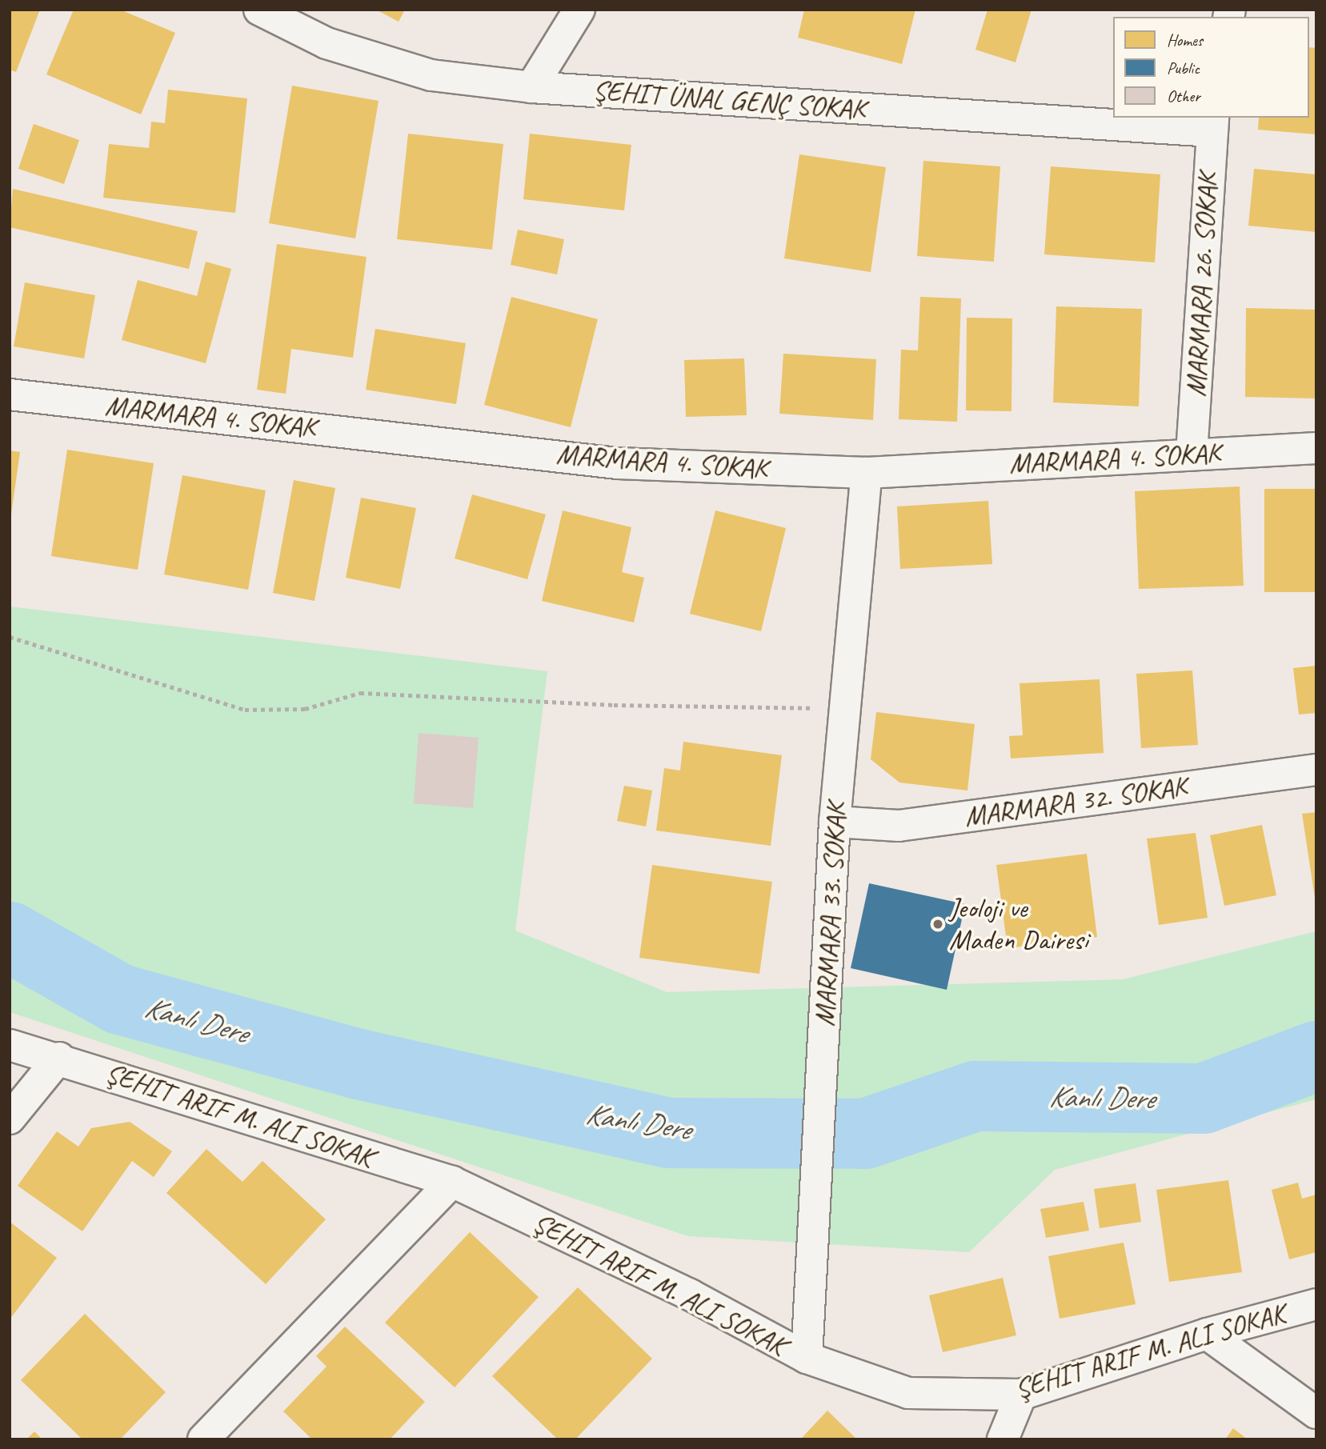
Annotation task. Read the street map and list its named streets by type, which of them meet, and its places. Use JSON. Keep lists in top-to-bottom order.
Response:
{
  "streets": {
    "street": [
      "ŞEHIT ÜNAL GENÇ SOKAK",
      "MARMARA 26. SOKAK",
      "MARMARA 4. SOKAK",
      "MARMARA 32. SOKAK",
      "MARMARA 33. SOKAK",
      "ŞEHIT ARIF M. ALI SOKAK"
    ]
  },
  "crossings": [
    ["ŞEHIT ÜNAL GENÇ SOKAK", "MARMARA 26. SOKAK"],
    ["MARMARA 26. SOKAK", "MARMARA 4. SOKAK"],
    ["MARMARA 4. SOKAK", "MARMARA 33. SOKAK"],
    ["MARMARA 32. SOKAK", "MARMARA 33. SOKAK"],
    ["MARMARA 33. SOKAK", "ŞEHIT ARIF M. ALI SOKAK"]
  ],
  "water": ["Kanlı Dere"],
  "places": ["Jeoloji ve Maden Dairesi"],
  "legend": ["Homes", "Public", "Other"]
}
